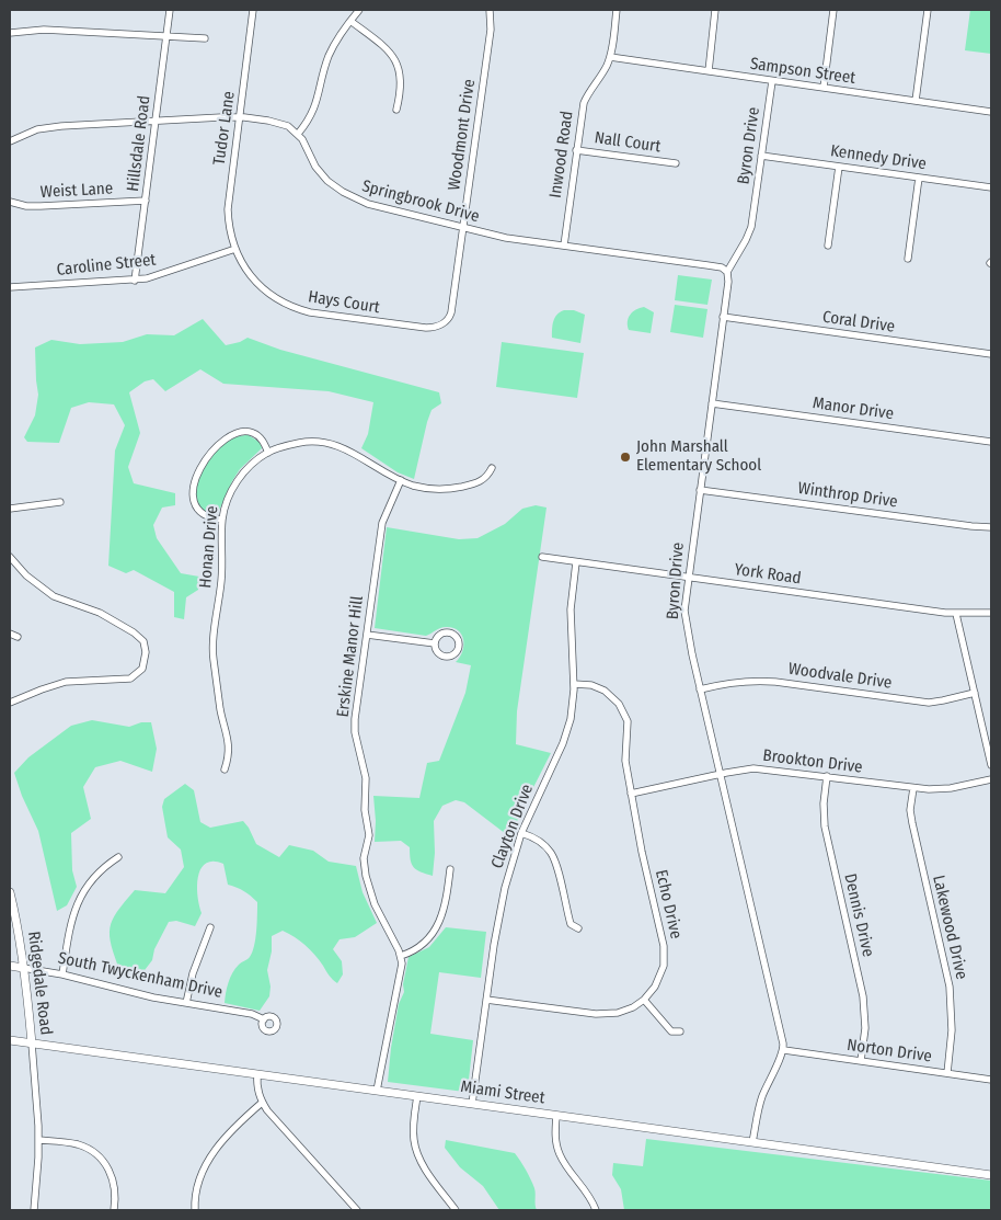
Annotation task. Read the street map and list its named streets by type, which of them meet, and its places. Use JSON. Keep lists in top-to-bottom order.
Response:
{
  "streets": {
    "street": [
      "Sampson Street",
      "Tudor Lane",
      "Woodmont Drive",
      "Nall Court",
      "Hillsdale Road",
      "Byron Drive",
      "Inwood Road",
      "Kennedy Drive",
      "Weist Lane",
      "Springbrook Drive",
      "Caroline Street",
      "Hays Court",
      "Coral Drive",
      "Manor Drive",
      "Winthrop Drive",
      "Honan Drive",
      "York Road",
      "Erskine Manor Hill",
      "Woodvale Drive",
      "Brookton Drive",
      "Clayton Drive",
      "Echo Drive",
      "Dennis Drive",
      "Lakewood Drive",
      "South Twyckenham Drive",
      "Ridgedale Road",
      "Norton Drive",
      "Miami Street"
    ]
  },
  "crossings": [
    ["Sampson Street", "Byron Drive"],
    ["Sampson Street", "Inwood Road"],
    ["Tudor Lane", "Caroline Street"],
    ["Tudor Lane", "Hays Court"],
    ["Woodmont Drive", "Springbrook Drive"],
    ["Woodmont Drive", "Hays Court"],
    ["Nall Court", "Inwood Road"],
    ["Hillsdale Road", "Weist Lane"],
    ["Hillsdale Road", "Caroline Street"],
    ["Byron Drive", "Kennedy Drive"],
    ["Byron Drive", "Springbrook Drive"],
    ["Byron Drive", "Coral Drive"],
    ["Byron Drive", "Manor Drive"],
    ["Byron Drive", "Winthrop Drive"],
    ["Byron Drive", "York Road"],
    ["Byron Drive", "Woodvale Drive"],
    ["Byron Drive", "Brookton Drive"],
    ["Byron Drive", "Norton Drive"],
    ["Inwood Road", "Springbrook Drive"],
    ["Caroline Street", "Hays Court"],
    ["Honan Drive", "Erskine Manor Hill"],
    ["York Road", "Clayton Drive"],
    ["Brookton Drive", "Echo Drive"],
    ["Brookton Drive", "Dennis Drive"],
    ["Brookton Drive", "Lakewood Drive"],
    ["Clayton Drive", "Echo Drive"],
    ["Clayton Drive", "Miami Street"],
    ["Dennis Drive", "Norton Drive"],
    ["Lakewood Drive", "Norton Drive"],
    ["South Twyckenham Drive", "Ridgedale Road"],
    ["Ridgedale Road", "Miami Street"]
  ],
  "places": ["John Marshall Elementary School"]
}
